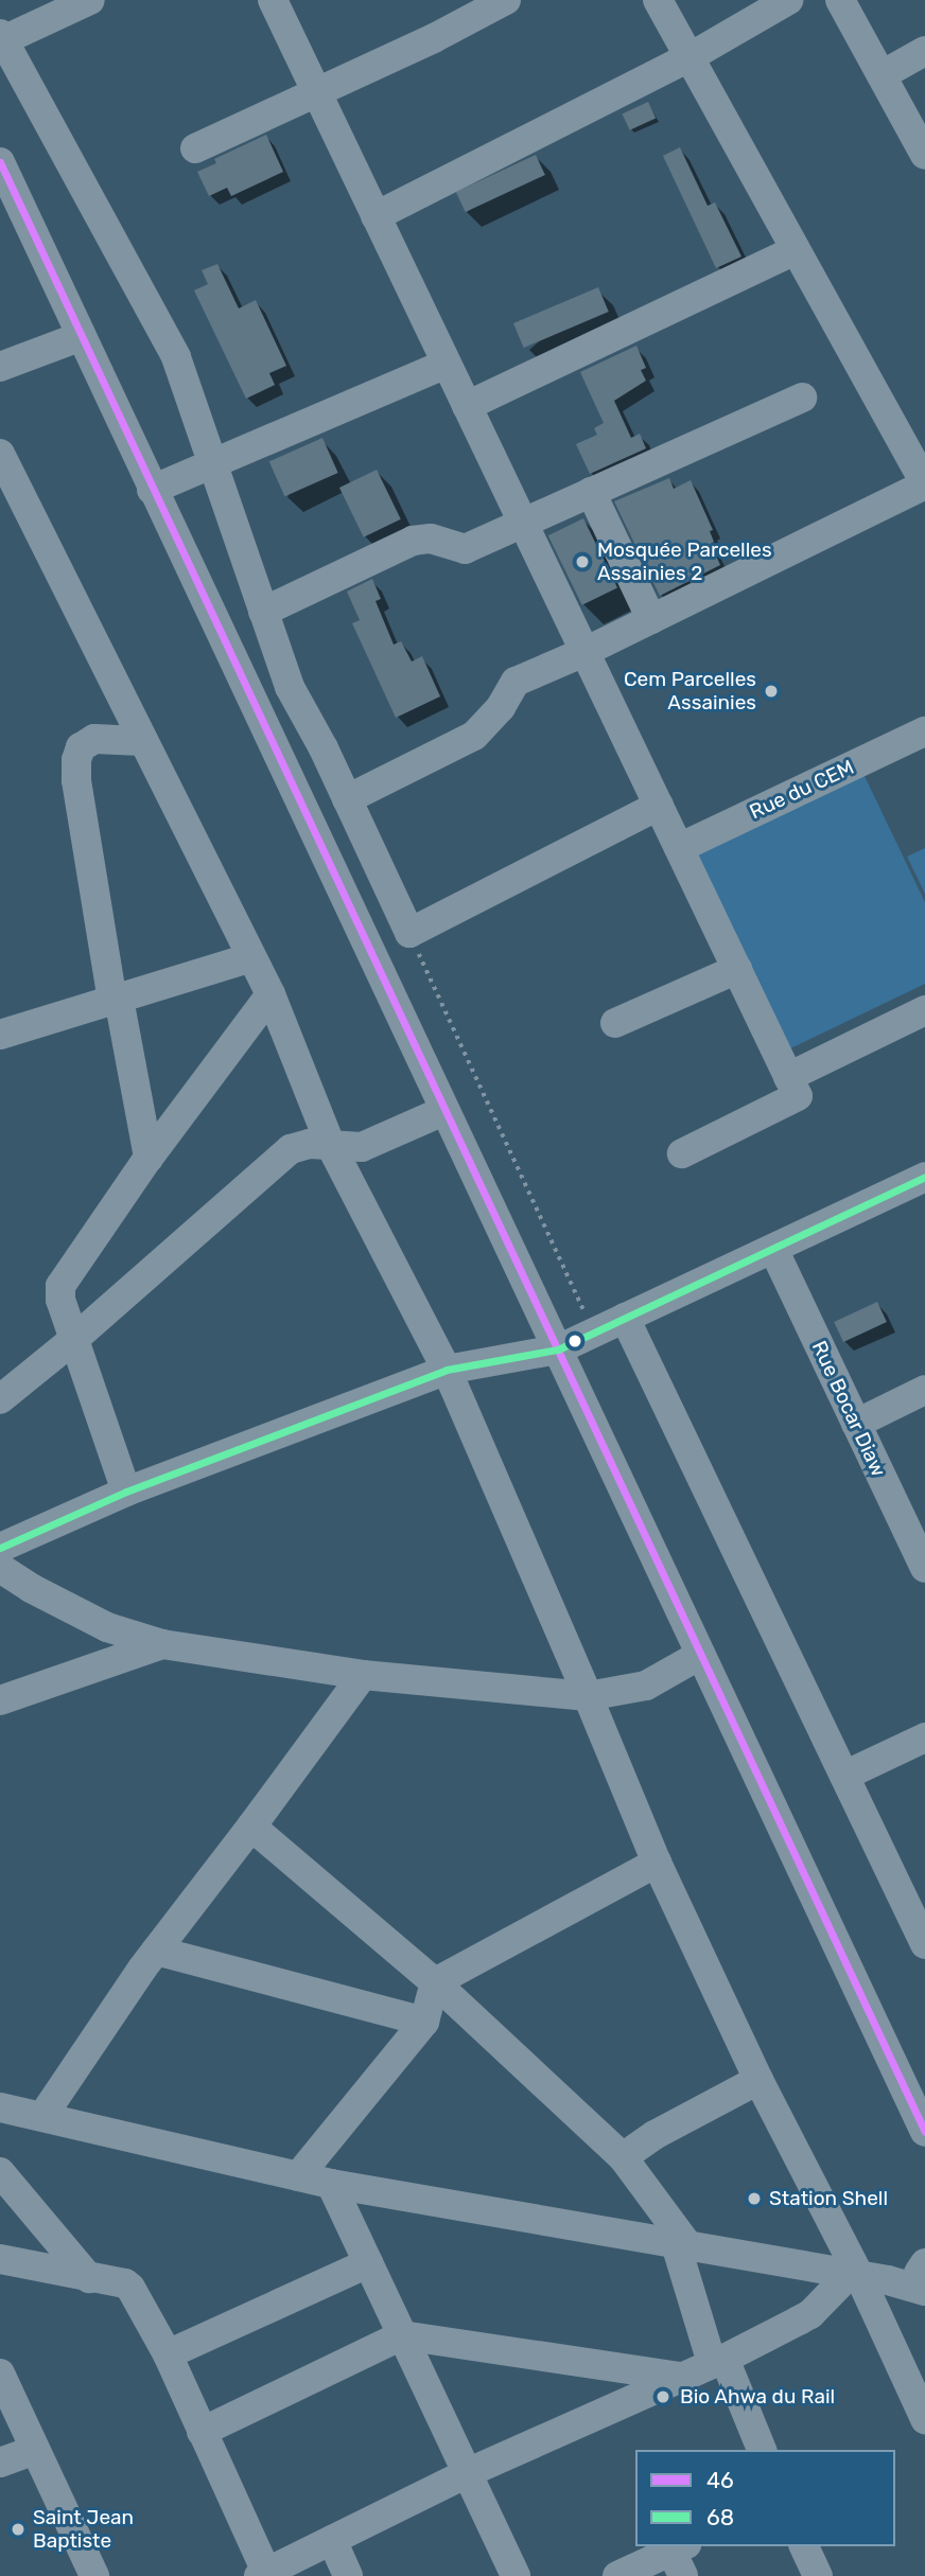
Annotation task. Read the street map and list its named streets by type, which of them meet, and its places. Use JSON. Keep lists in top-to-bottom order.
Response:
{
  "streets": {
    "street": ["Rue du CEM", "Rue Bocar Diaw"]
  },
  "places": [
    "Mosquée Parcelles Assainies 2",
    "Cem Parcelles Assainies",
    "Station Shell",
    "Bio Ahwa du Rail",
    "Saint Jean Baptiste"
  ],
  "lines": ["transit line 46", "transit line 68"],
  "legend": ["46", "68"]
}
